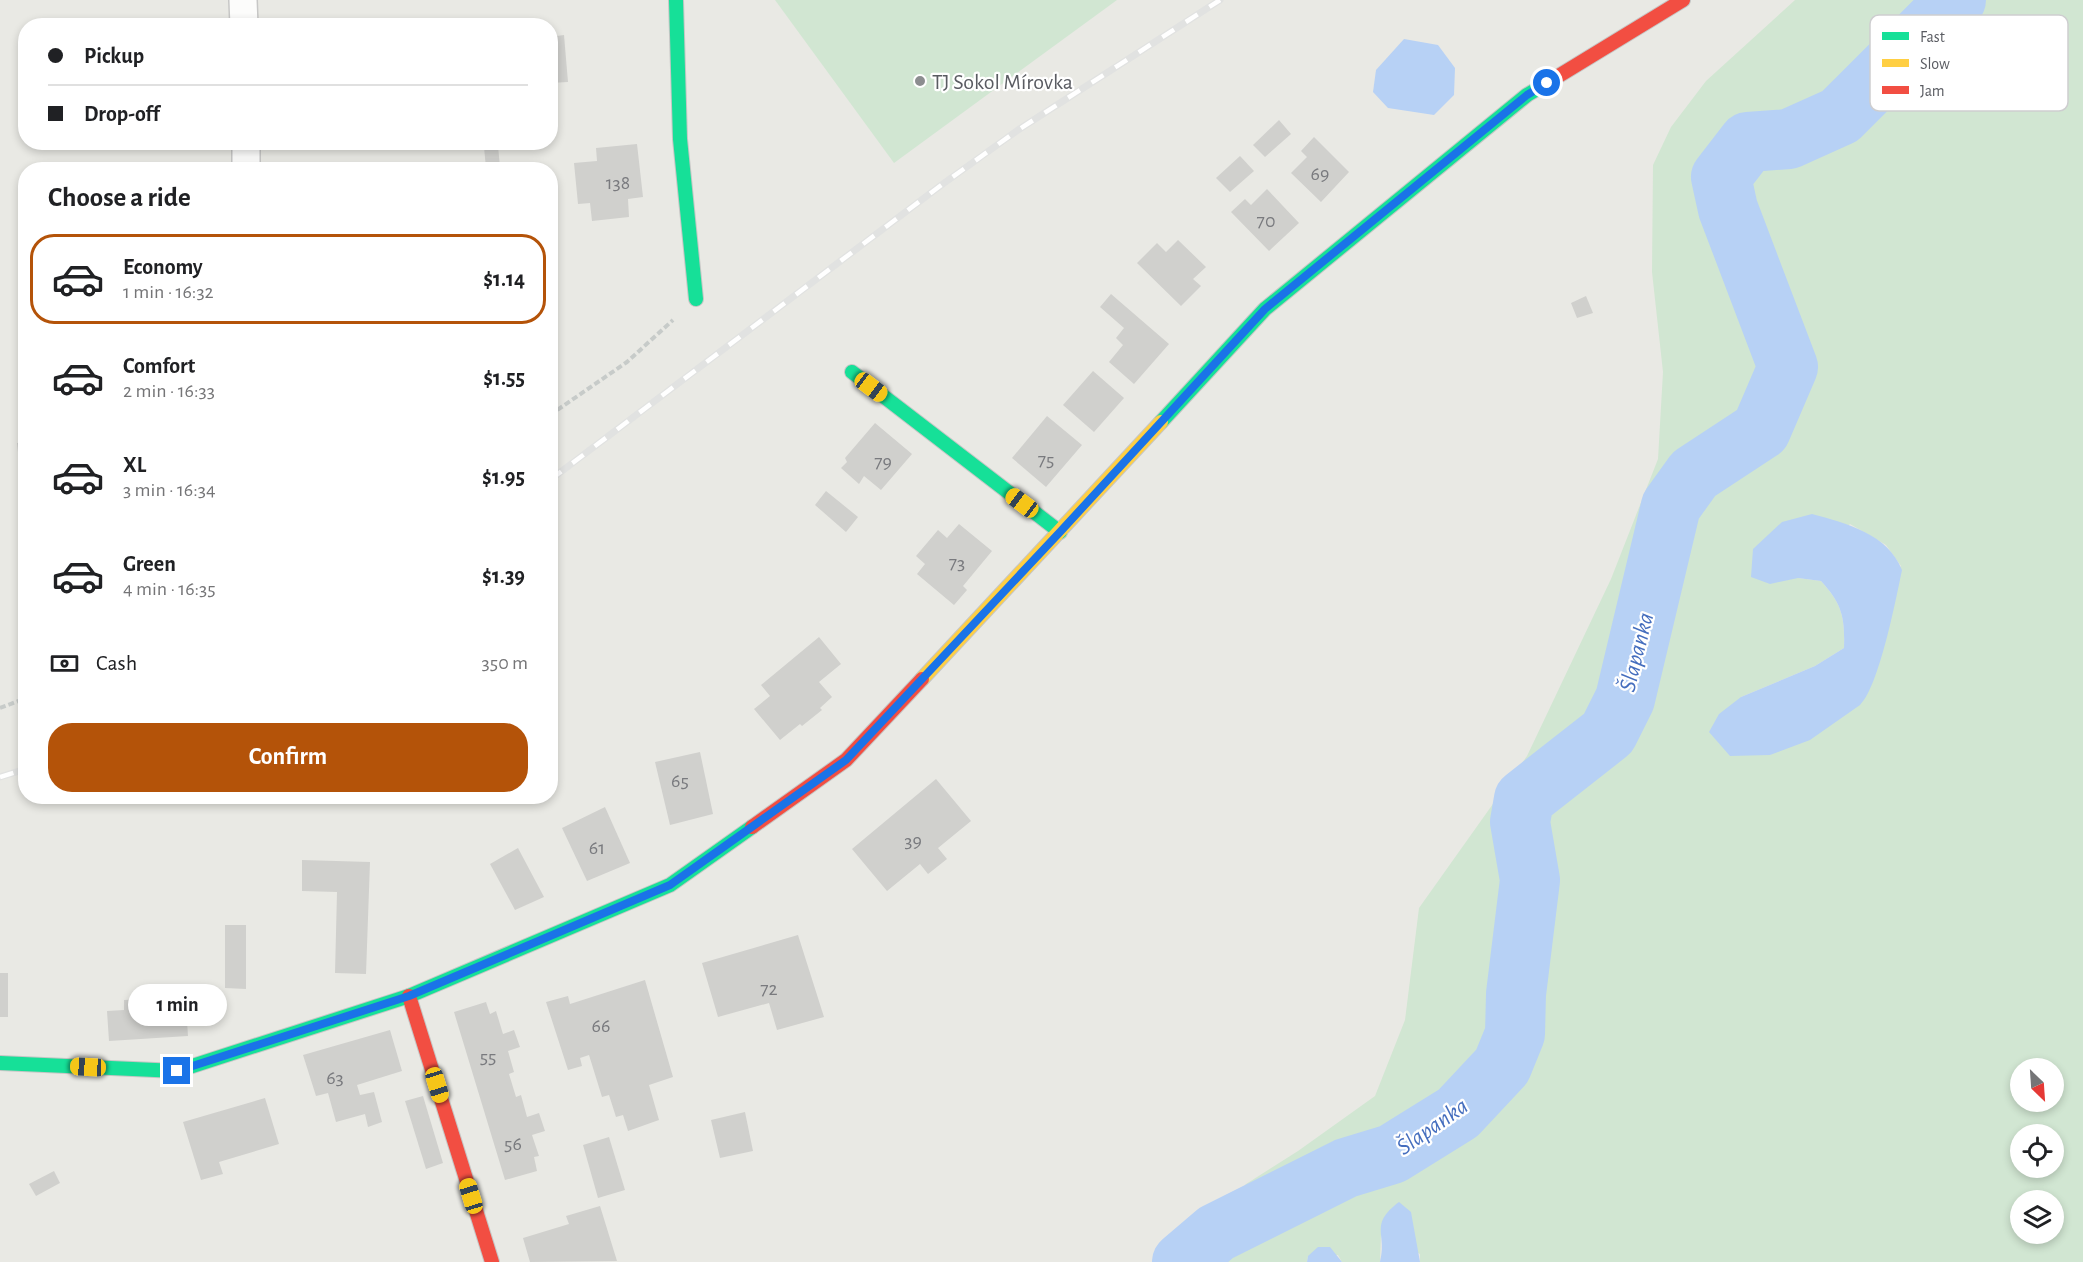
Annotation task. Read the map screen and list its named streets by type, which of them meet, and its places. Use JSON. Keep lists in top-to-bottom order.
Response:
{
  "water": ["Šlapanka"],
  "places": ["TJ Sokol Mírovka"],
  "house_numbers": [
    "69",
    "138",
    "70",
    "75",
    "79",
    "73",
    "65",
    "39",
    "61",
    "72",
    "66",
    "55",
    "63",
    "56"
  ],
  "legend": ["Fast", "Slow", "Jam"],
  "north": "bottom right",
  "page": {
    "banner": ["Pickup", "Drop-off"],
    "heading": "Choose a ride",
    "list": [
      {
        "name": "Economy",
        "note": "1 min · 16:32",
        "value": "$1.14"
      },
      {
        "name": "Comfort",
        "note": "2 min · 16:33",
        "value": "$1.55"
      },
      {
        "name": "XL",
        "note": "3 min · 16:34",
        "value": "$1.95"
      },
      {
        "name": "Green",
        "note": "4 min · 16:35",
        "value": "$1.39"
      }
    ],
    "pay": ["Cash", "350 m"],
    "buttons": "Confirm",
    "bubble": "1 min"
  }
}
